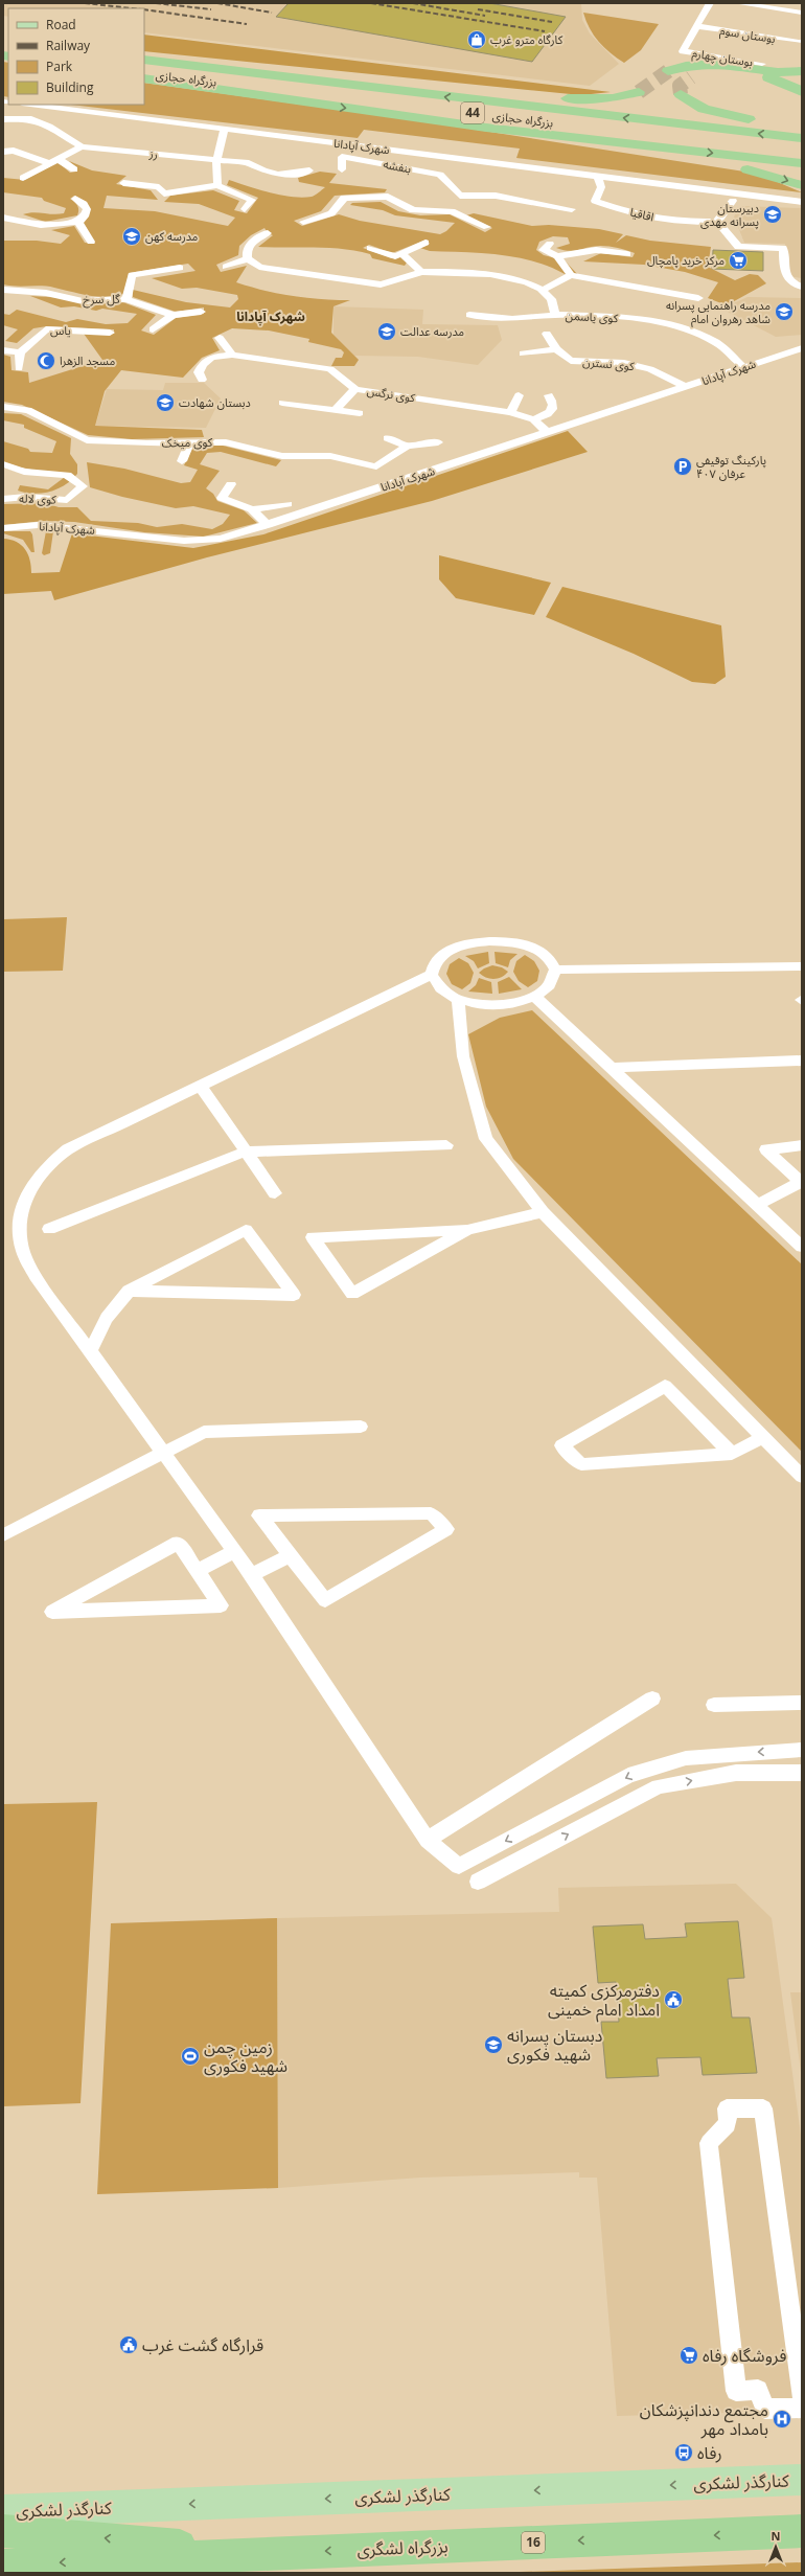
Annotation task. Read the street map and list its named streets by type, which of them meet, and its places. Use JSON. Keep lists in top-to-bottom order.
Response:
{
  "streets": {
    "highway": [
      "بزرگراه حجازی",
      "44",
      "16",
      "بزرگراه لشگری"
    ],
    "main road": ["کنارگذر لشکری"],
    "street": [
      "بوستان سوم",
      "بوستان چهارم",
      "شهرک آپادانا",
      "رز",
      "بنفشه",
      "اقاقیا",
      "گل سرخ",
      "کوی یاسمن",
      "یاس",
      "کوی نسترن",
      "کوی نرگس",
      "کوی میخک",
      "کوی لاله"
    ]
  },
  "crossings": [
    ["بوستان سوم", "بوستان چهارم"],
    ["شهرک آپادانا", "اقاقیا"],
    ["شهرک آپادانا", "کوی یاسمن"],
    ["شهرک آپادانا", "کوی نسترن"],
    ["شهرک آپادانا", "کوی نرگس"]
  ],
  "one_way": ["کنارگذر لشکری"],
  "districts": ["شهرک آپادانا"],
  "places": {
    "shop": ["کارگاه مترو غرب"],
    "school or university": [
      "دبیرستان پسرانه مهدی",
      "مدرسه کهن",
      "مدرسه راهنمایی پسرانه شاهد رهروان امام",
      "مدرسه عدالت",
      "دبستان شهادت",
      "دبستان پسرانه شهید فکوری"
    ],
    "supermarket": ["مرکز خرید پامچال", "فروشگاه رفاه"],
    "mosque": ["مسجد الزهرا"],
    "parking": ["پارکینگ توقیفی عرفان ۴۰۷"],
    "public building": ["دفترمرکزی کمیته امداد امام خمینی", "قرارگاه گشت غرب"],
    "sports": ["زمین چمن شهید فکوری"],
    "hospital": ["مجتمع دندانپزشکان بامداد مهر"],
    "bus stop": ["رفاه"]
  },
  "legend": [
    "Road",
    "Railway",
    "Park",
    "Building"
  ],
  "north": "top"
}
